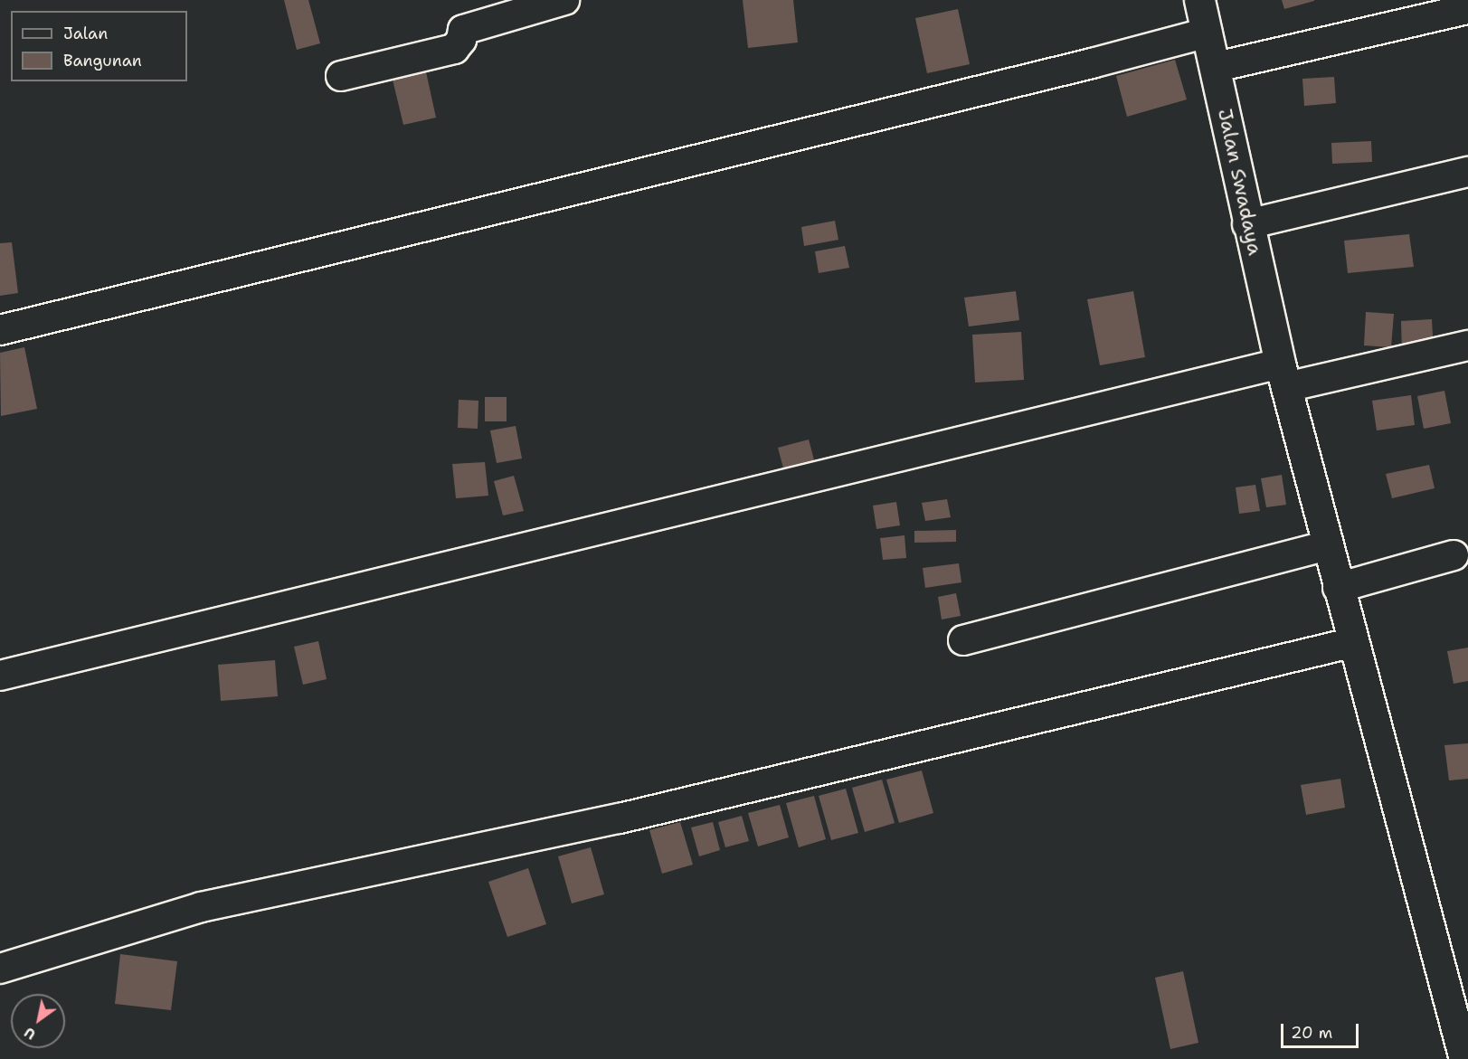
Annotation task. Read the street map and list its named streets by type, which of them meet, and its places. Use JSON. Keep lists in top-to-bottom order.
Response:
{
  "streets": {
    "street": ["Jalan Swadaya"]
  },
  "legend": ["Jalan", "Bangunan"],
  "scale_bar": "20 m",
  "north": "bottom left"
}
